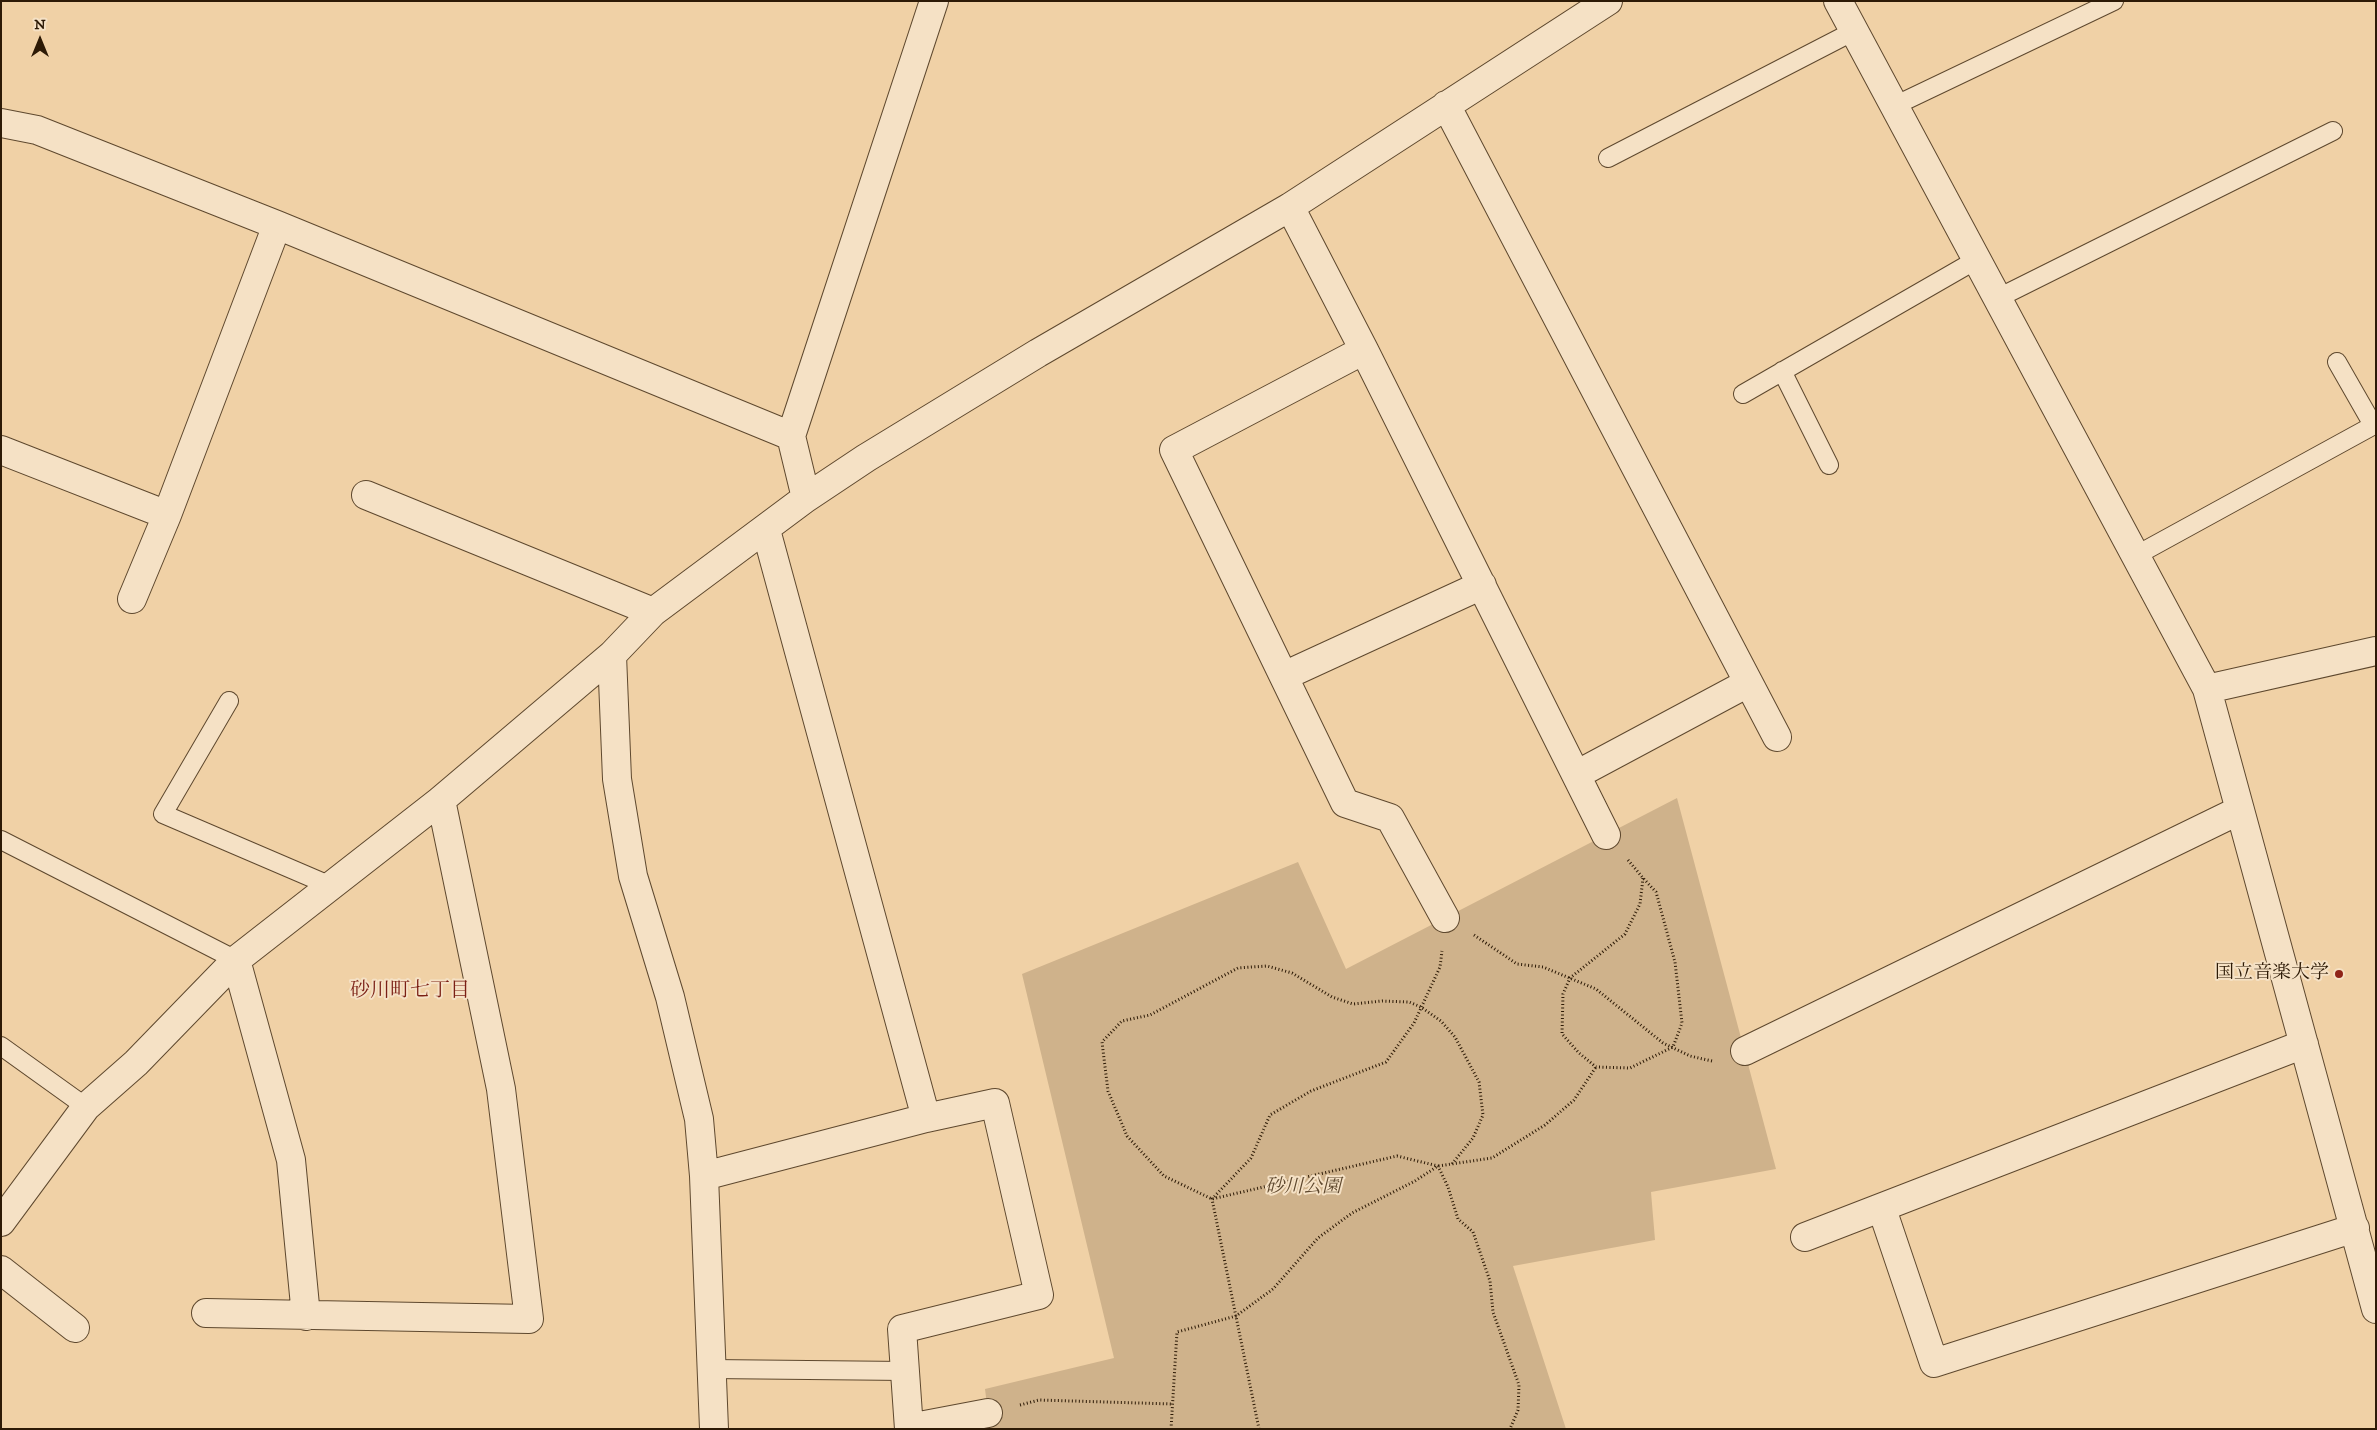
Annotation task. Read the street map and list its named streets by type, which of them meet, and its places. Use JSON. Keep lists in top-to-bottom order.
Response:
{
  "districts": ["砂川町七丁目"],
  "parks": ["砂川公園"],
  "places": ["国立音楽大学"],
  "north": "top"
}
